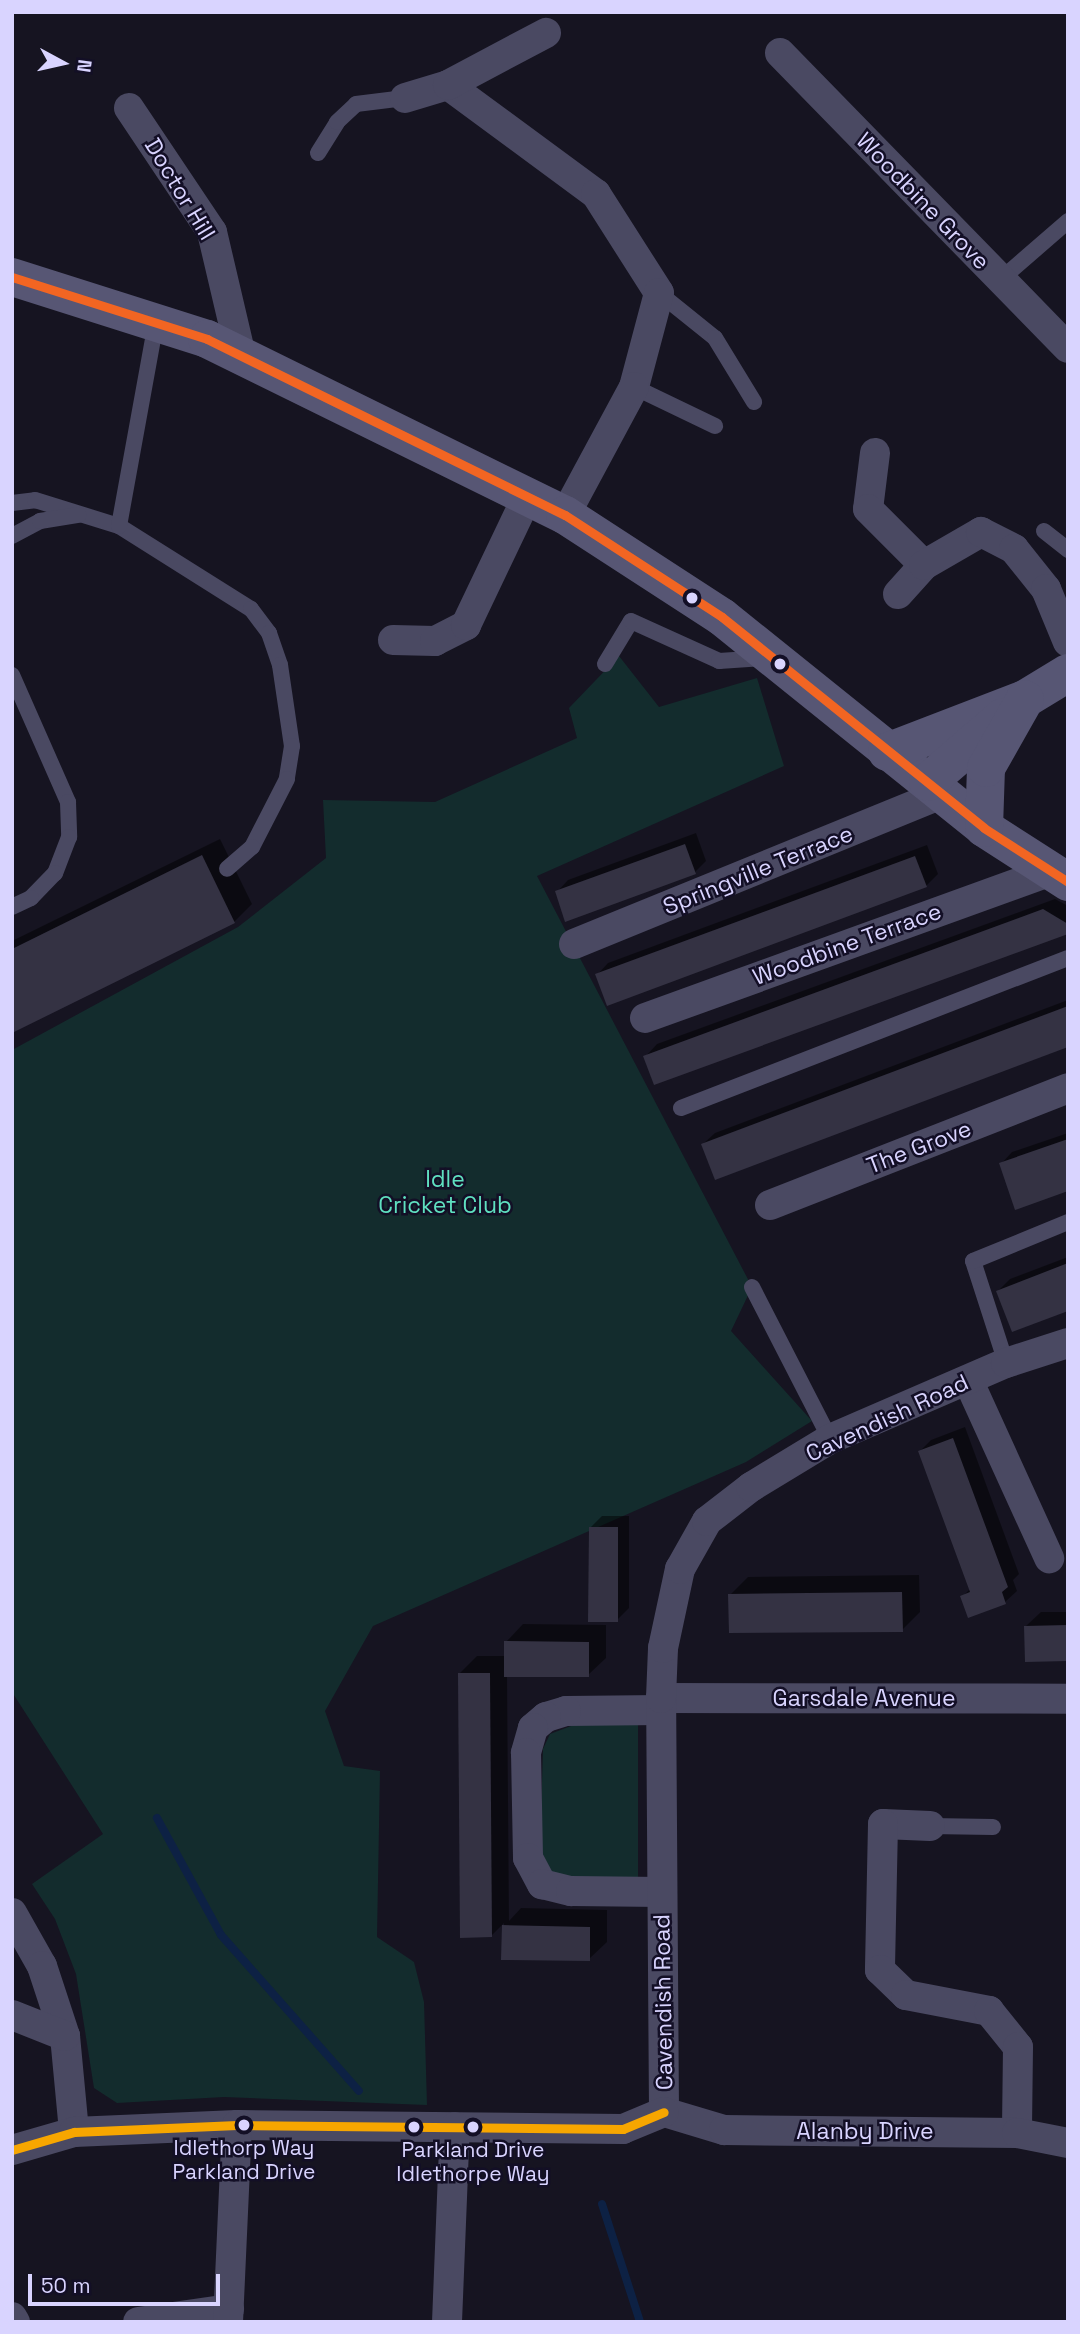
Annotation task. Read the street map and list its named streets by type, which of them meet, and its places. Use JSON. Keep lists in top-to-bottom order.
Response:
{
  "streets": {
    "street": [
      "Doctor Hill",
      "Woodbine Grove",
      "Springville Terrace",
      "Woodbine Terrace",
      "The Grove",
      "Cavendish Road",
      "Garsdale Avenue",
      "Alanby Drive"
    ]
  },
  "crossings": [
    ["Cavendish Road", "Garsdale Avenue"],
    ["Cavendish Road", "Alanby Drive"]
  ],
  "parks": ["Idle Cricket Club"],
  "places": ["Idlethorp Way Parkland Drive", "Parkland Drive Idlethorpe Way"],
  "scale_bar": "50 m",
  "north": "right"
}
